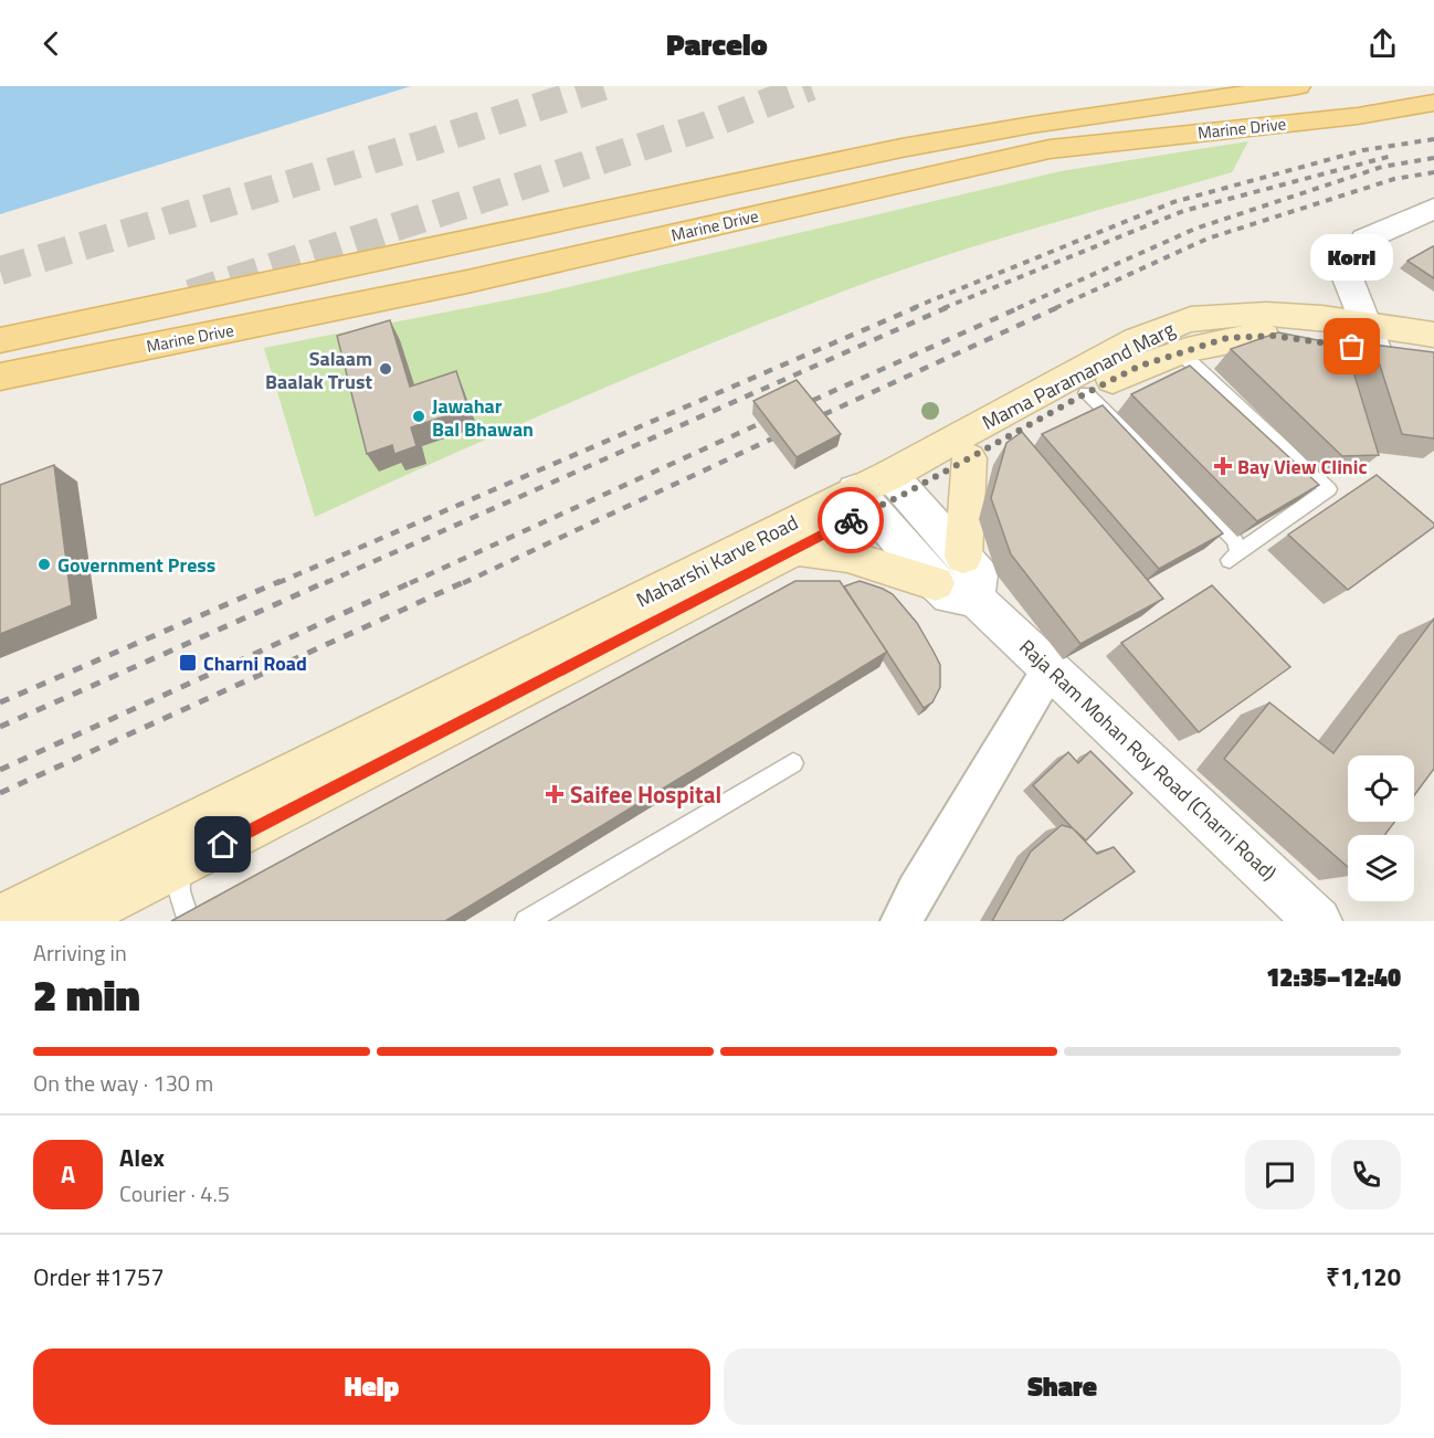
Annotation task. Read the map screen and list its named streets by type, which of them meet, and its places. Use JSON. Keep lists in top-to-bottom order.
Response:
{
  "streets": {
    "main road": ["Marine Drive", "Mama Paramanand Marg", "Maharshi Karve Road"],
    "street": ["Raja Ram Mohan Roy Road (Charni Road)"]
  },
  "crossings": [
    ["Mama Paramanand Marg", "Maharshi Karve Road"],
    ["Mama Paramanand Marg", "Raja Ram Mohan Roy Road (Charni Road)"],
    ["Maharshi Karve Road", "Raja Ram Mohan Roy Road (Charni Road)"]
  ],
  "places": {
    "other": [
      "Korri",
      "Salaam Baalak Trust",
      "Jawahar Bal Bhawan",
      "Government Press"
    ],
    "health": ["Bay View Clinic", "Saifee Hospital"],
    "transit": ["Charni Road"]
  },
  "page": {
    "header": "Parcelo",
    "bubble": "Korri",
    "heading": ["2 min", "Arriving in", "12:35–12:40"],
    "panel": [
      "Alex",
      "Courier · 4.5",
      "Order #1757",
      "₹1,120"
    ],
    "bar": "On the way · 130 m",
    "round": "A",
    "buttons": ["Help", "Share"]
  }
}
